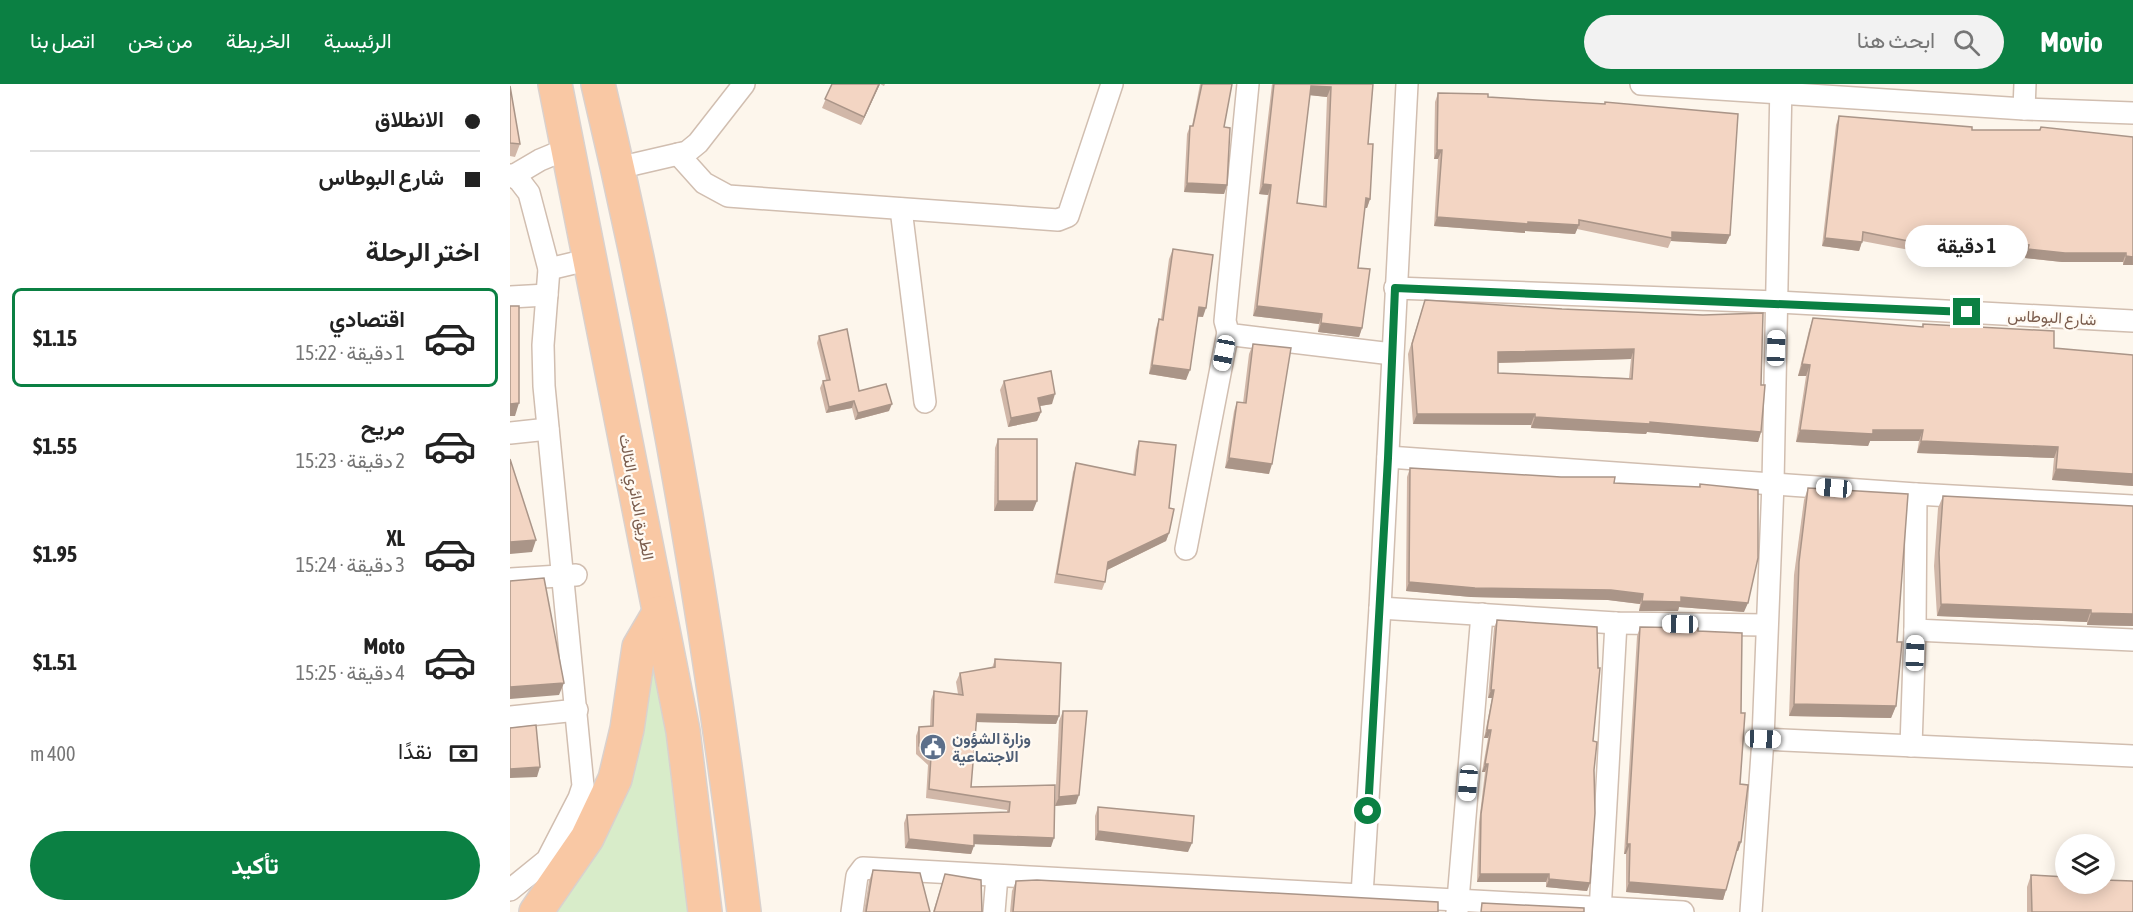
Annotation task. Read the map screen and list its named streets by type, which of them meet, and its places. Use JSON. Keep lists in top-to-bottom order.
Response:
{
  "streets": {
    "highway": ["الطريق الدائري الثالث"],
    "street": ["شارع البوطاس"]
  },
  "places": {
    "public building": ["وزارة الشؤون الاجتماعية"]
  },
  "page": {
    "header": "Movio",
    "search": "ابحث هنا",
    "nav": [
      "الرئيسية",
      "الخريطة",
      "من نحن",
      "اتصل بنا"
    ],
    "banner": ["الانطلاق", "شارع البوطاس"],
    "heading": "اختر الرحلة",
    "bubble": "1 دقيقة",
    "list": [
      {
        "name": "اقتصادي",
        "note": "1 دقيقة · 15:22",
        "value": "$1.15"
      },
      {
        "name": "مريح",
        "note": "2 دقيقة · 15:23",
        "value": "$1.55"
      },
      {
        "name": "XL",
        "note": "3 دقيقة · 15:24",
        "value": "$1.95"
      },
      {
        "name": "Moto",
        "note": "4 دقيقة · 15:25",
        "value": "$1.51"
      }
    ],
    "pay": ["نقدًا", "400 m"],
    "buttons": "تأكيد"
  }
}
